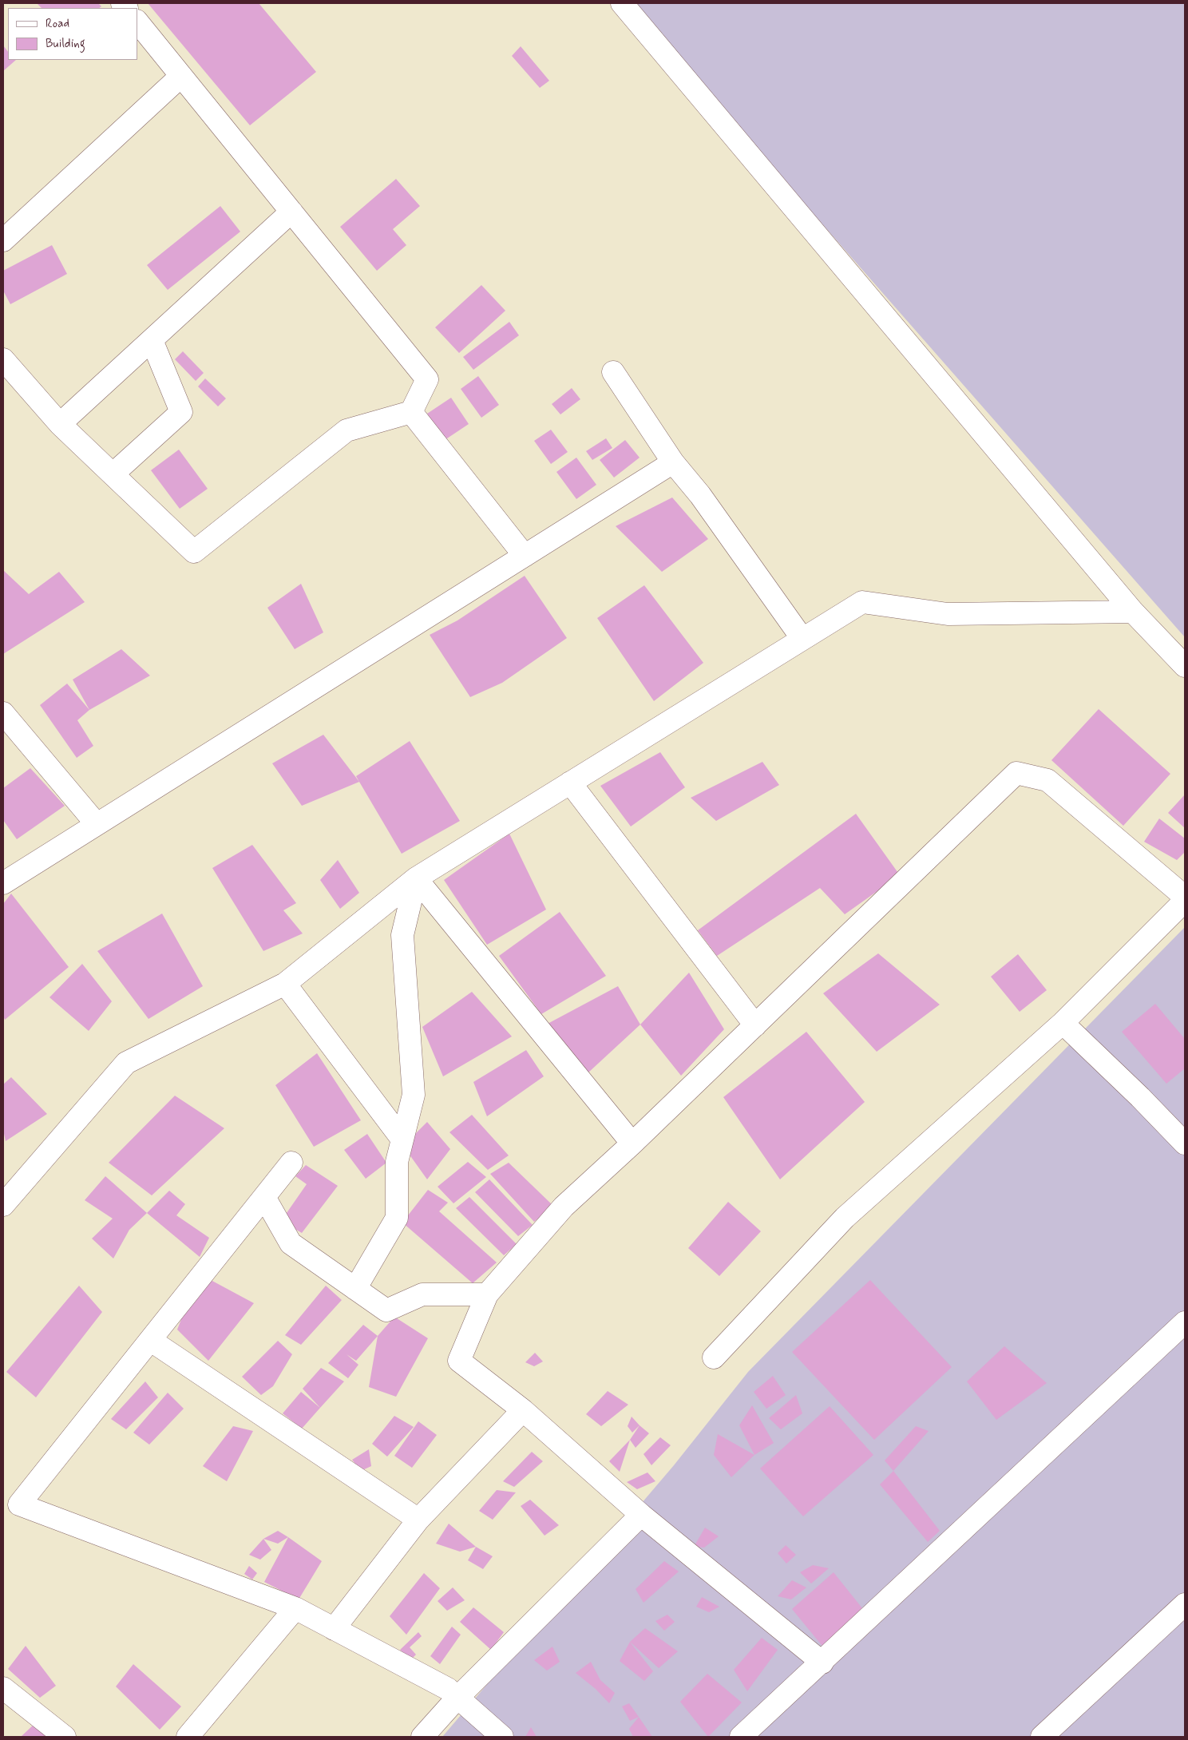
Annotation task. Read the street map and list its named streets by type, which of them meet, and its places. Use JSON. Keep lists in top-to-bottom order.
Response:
{
  "legend": ["Road", "Building"]
}
